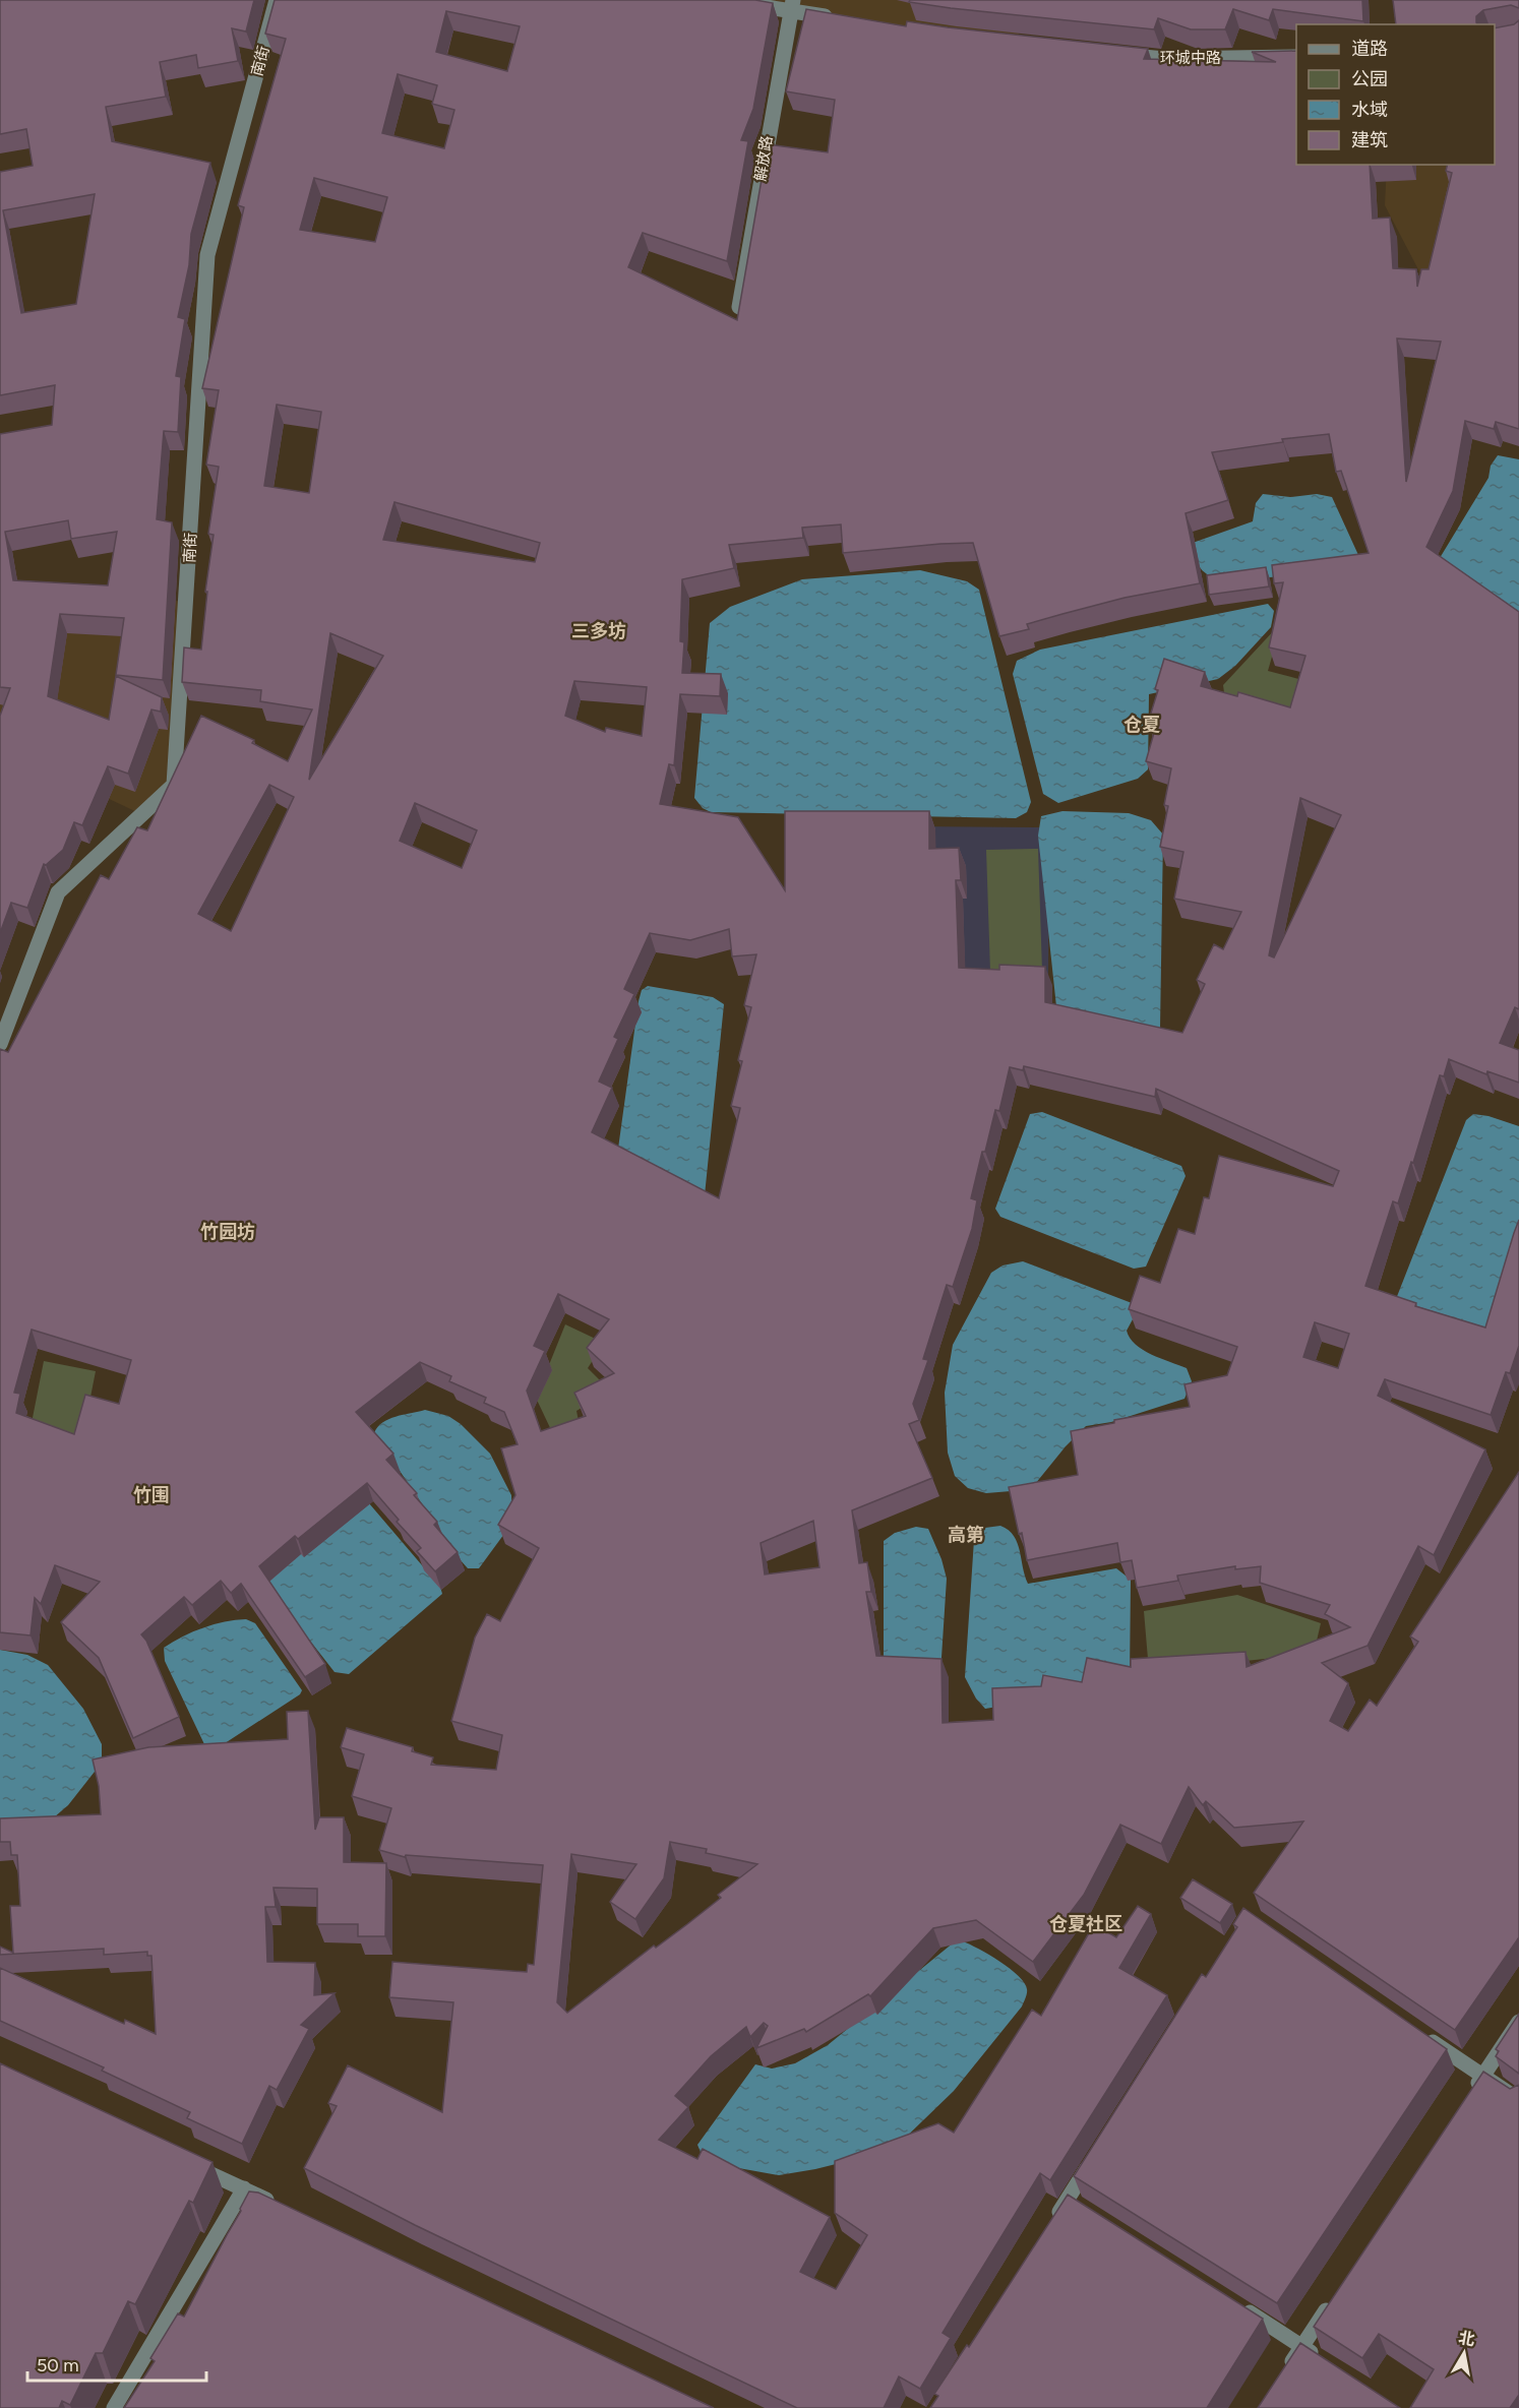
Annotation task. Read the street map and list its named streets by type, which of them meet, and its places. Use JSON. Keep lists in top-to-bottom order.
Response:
{
  "streets": {
    "street": ["环城中路", "南街", "解放路"]
  },
  "districts": [
    "三多坊",
    "仓夏",
    "竹园坊",
    "竹围",
    "高第",
    "仓夏社区"
  ],
  "legend": [
    "道路",
    "公园",
    "水域",
    "建筑"
  ],
  "scale_bar": "50 m",
  "north": "top"
}
